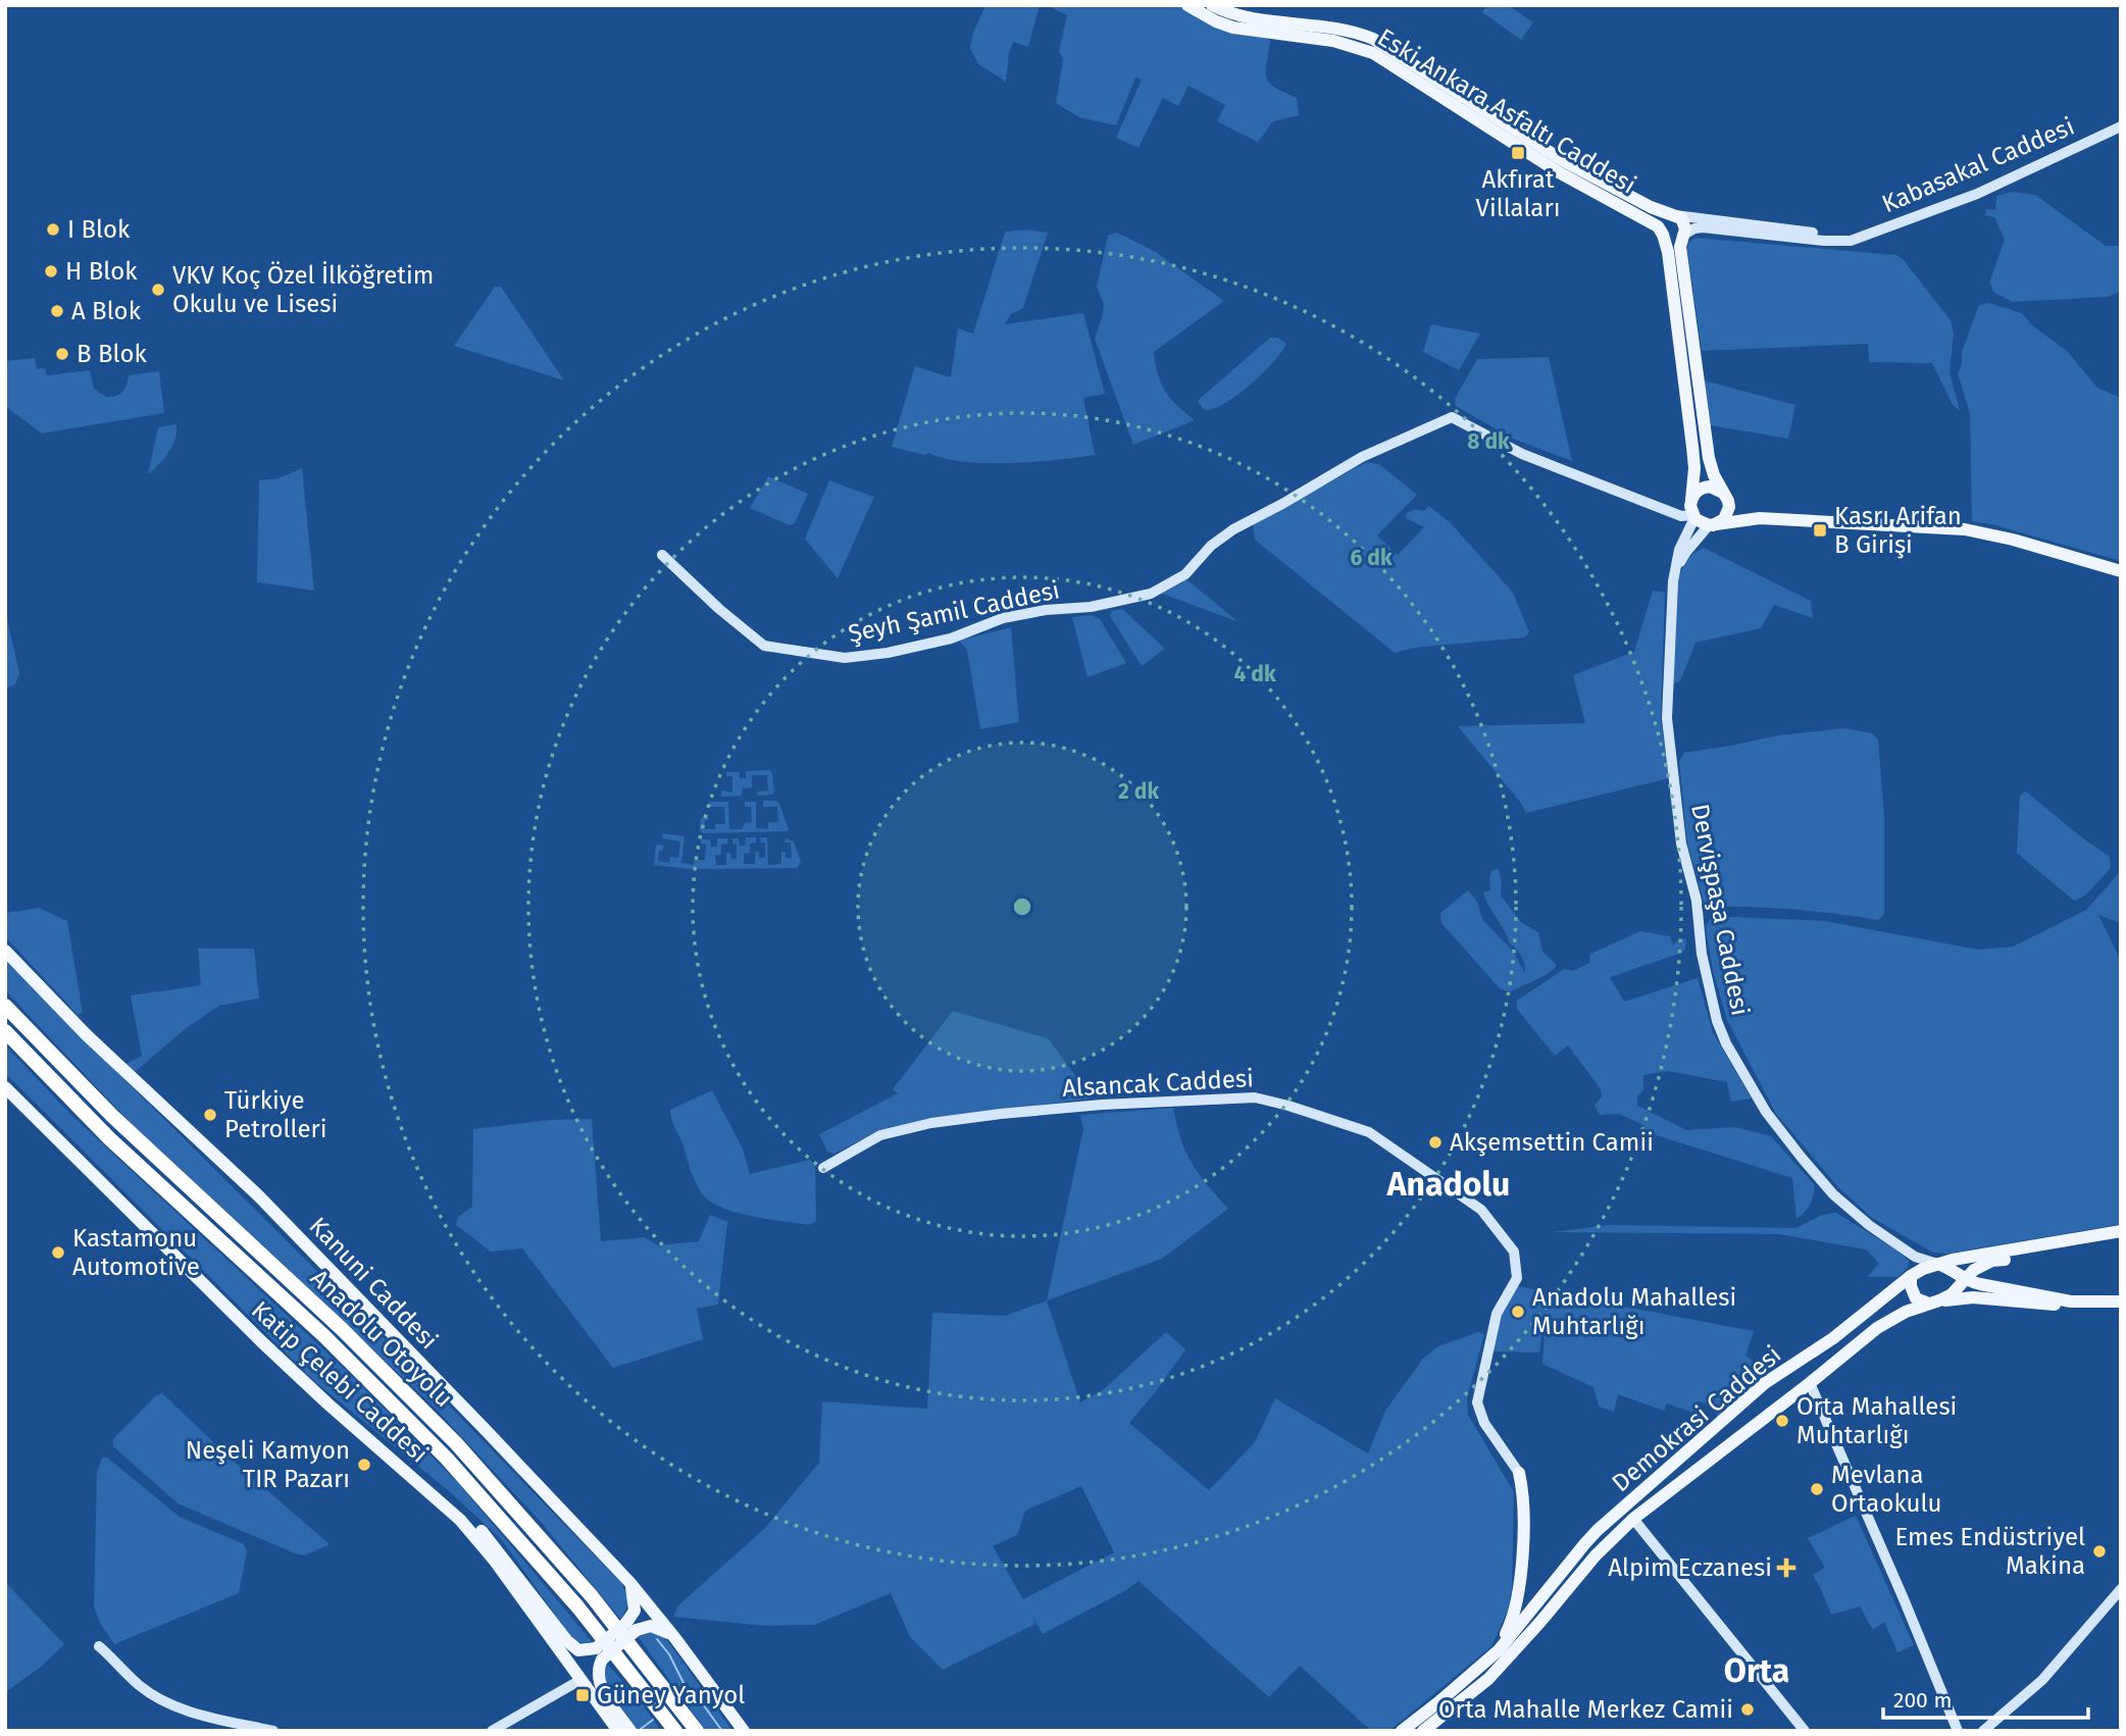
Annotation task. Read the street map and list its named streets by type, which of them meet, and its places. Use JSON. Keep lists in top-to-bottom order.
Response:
{
  "streets": {
    "highway": ["Anadolu Otoyolu"],
    "main road": [
      "Eski Ankara Asfaltı Caddesi",
      "Kanuni Caddesi",
      "Katip Çelebi Caddesi",
      "Demokrasi Caddesi"
    ],
    "street": [
      "Kabasakal Caddesi",
      "Şeyh Şamil Caddesi",
      "Dervişpaşa Caddesi",
      "Alsancak Caddesi"
    ]
  },
  "crossings": [
    ["Şeyh Şamil Caddesi", "Dervişpaşa Caddesi"],
    ["Dervişpaşa Caddesi", "Demokrasi Caddesi"]
  ],
  "districts": ["Anadolu", "Orta"],
  "places": {
    "transit": ["Akfırat Villaları", "Kasrı Arifan B Girişi", "Güney Yanyol"],
    "other": [
      "I Blok",
      "H Blok",
      "VKV Koç Özel İlköğretim Okulu ve Lisesi",
      "A Blok",
      "B Blok",
      "Türkiye Petrolleri",
      "Akşemsettin Camii",
      "Kastamonu Automotive",
      "Anadolu Mahallesi Muhtarlığı",
      "Orta Mahallesi Muhtarlığı",
      "Neşeli Kamyon TIR Pazarı",
      "Mevlana Ortaokulu",
      "Emes Endüstriyel Makina",
      "Orta Mahalle Merkez Camii"
    ],
    "health": ["Alpim Eczanesi"]
  },
  "scale_bar": "200 m",
  "rings": [
    "8 dk",
    "6 dk",
    "4 dk",
    "2 dk"
  ]
}
